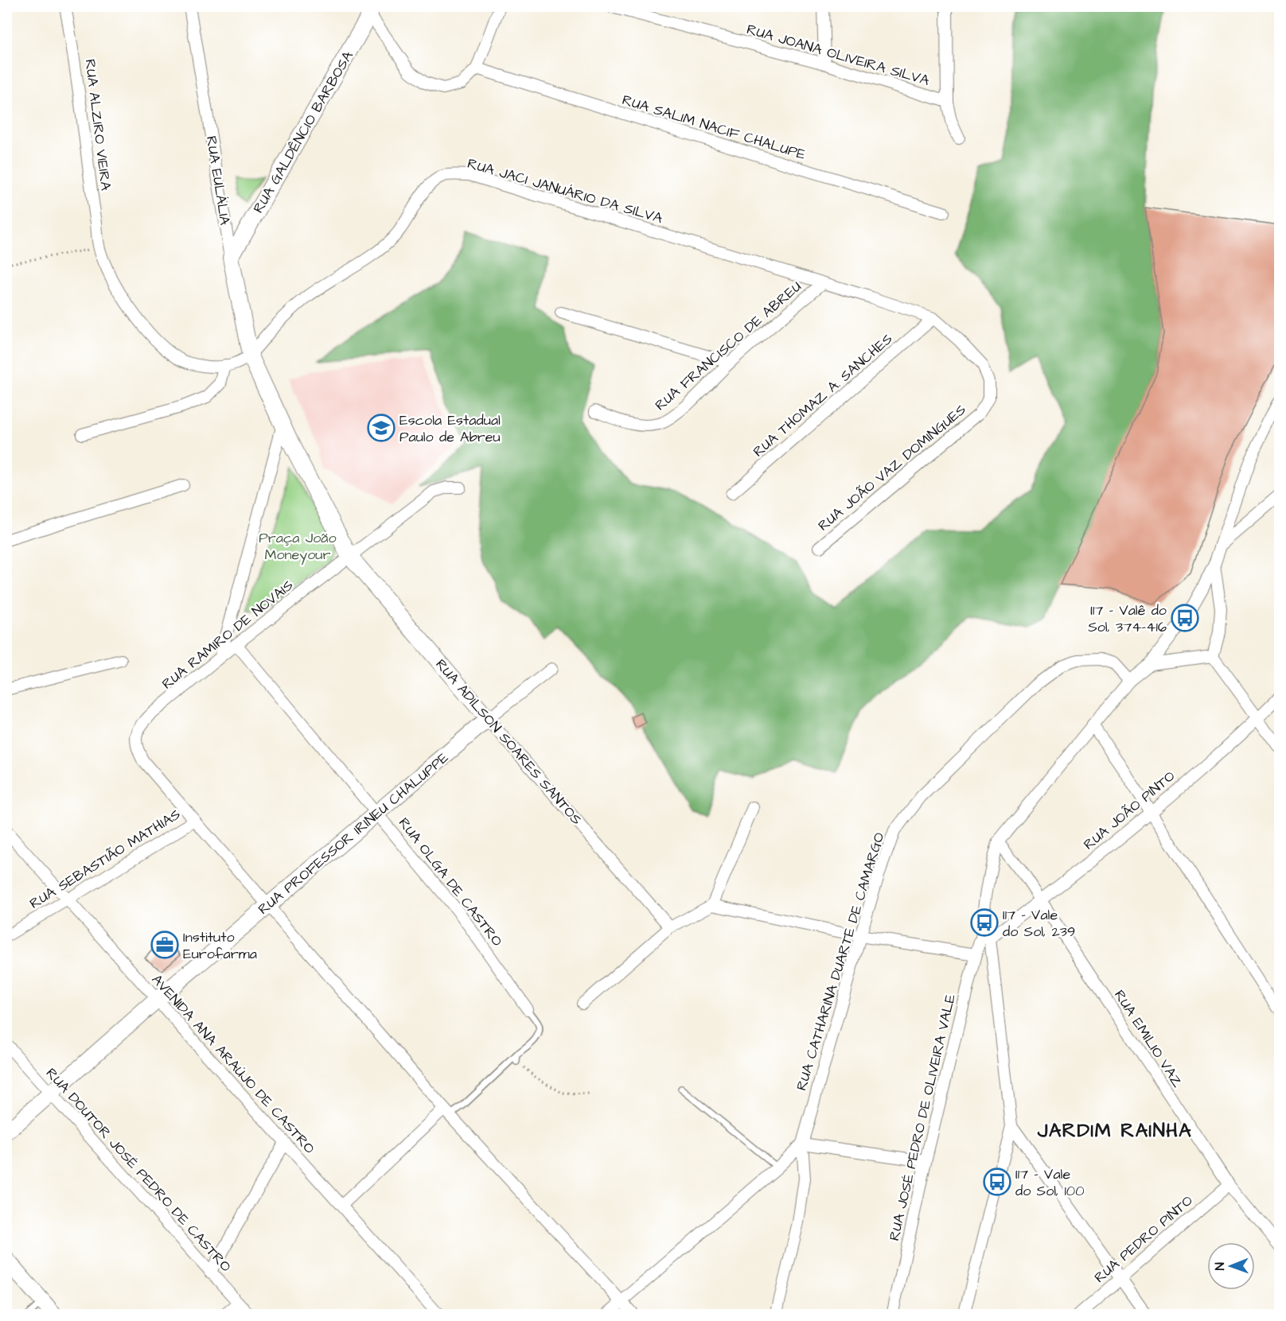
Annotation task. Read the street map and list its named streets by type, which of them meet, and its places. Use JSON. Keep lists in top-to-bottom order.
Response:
{
  "streets": {
    "street": [
      "RUA JOANA OLIVEIRA SILVA",
      "RUA ALZIRO VIEIRA",
      "RUA SALIM NACIF CHALUPE",
      "RUA GALDÊNCIO BARBOSA",
      "RUA EULÁLIA",
      "RUA JACI JANUÁRIO DA SILVA",
      "RUA FRANCISCO DE ABREU",
      "RUA THOMAZ A. SANCHES",
      "RUA JOÃO VAZ DOMINGUES",
      "RUA RAMIRO DE NOVAIS",
      "RUA ADILSON SOARES SANTOS",
      "RUA JOÃO PINTO",
      "RUA PROFESSOR IRINEU CHALUPPE",
      "RUA SEBASTIÃO MATHIAS",
      "RUA OLGA DE CASTRO",
      "RUA CATHARINA DUARTE DE CAMARGO",
      "RUA EMILIO VAZ",
      "AVENIDA ANA ARAÚJO DE CASTRO",
      "RUA JOSÉ PEDRO DE OLIVEIRA VALE",
      "RUA DOUTOR JOSÉ PEDRO DE CASTRO",
      "RUA PEDRO PINTO"
    ]
  },
  "crossings": [
    ["RUA GALDÊNCIO BARBOSA", "RUA EULÁLIA"],
    ["RUA EULÁLIA", "RUA JACI JANUÁRIO DA SILVA"],
    ["RUA EULÁLIA", "RUA ADILSON SOARES SANTOS"],
    ["RUA JACI JANUÁRIO DA SILVA", "RUA FRANCISCO DE ABREU"],
    ["RUA JACI JANUÁRIO DA SILVA", "RUA THOMAZ A. SANCHES"],
    ["RUA JACI JANUÁRIO DA SILVA", "RUA JOÃO VAZ DOMINGUES"],
    ["RUA THOMAZ A. SANCHES", "RUA JOÃO VAZ DOMINGUES"],
    ["RUA RAMIRO DE NOVAIS", "RUA ADILSON SOARES SANTOS"],
    ["RUA RAMIRO DE NOVAIS", "RUA SEBASTIÃO MATHIAS"],
    ["RUA RAMIRO DE NOVAIS", "RUA OLGA DE CASTRO"],
    ["RUA ADILSON SOARES SANTOS", "RUA PROFESSOR IRINEU CHALUPPE"],
    ["RUA JOÃO PINTO", "RUA EMILIO VAZ"],
    ["RUA PROFESSOR IRINEU CHALUPPE", "RUA OLGA DE CASTRO"],
    ["RUA PROFESSOR IRINEU CHALUPPE", "AVENIDA ANA ARAÚJO DE CASTRO"],
    ["RUA PROFESSOR IRINEU CHALUPPE", "RUA DOUTOR JOSÉ PEDRO DE CASTRO"],
    ["RUA SEBASTIÃO MATHIAS", "AVENIDA ANA ARAÚJO DE CASTRO"],
    ["RUA EMILIO VAZ", "RUA PEDRO PINTO"]
  ],
  "districts": ["JARDIM RAINHA"],
  "parks": ["Praça João Moneyour"],
  "places": {
    "school or university": ["Escola Estadual Paulo de Abreu"],
    "bus stop": ["I17 - Valê do Sol, 374-416", "I17 - Vale do Sol, 239", "I17 - Vale do Sol, 100"],
    "office": ["Instituto Eurofarma"]
  },
  "north": "left"
}
